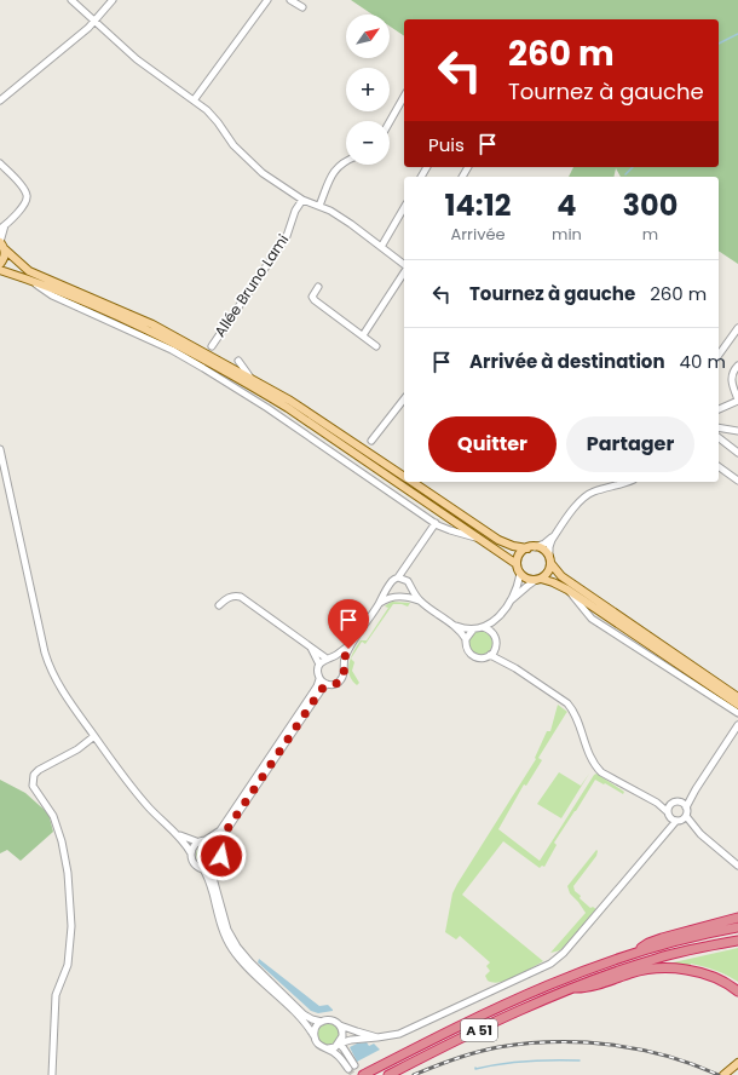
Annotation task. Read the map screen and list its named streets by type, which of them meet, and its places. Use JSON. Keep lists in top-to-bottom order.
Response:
{
  "streets": {
    "highway": ["A 51"],
    "street": ["Allée Bruno Lami"]
  },
  "north": "top right",
  "page": {
    "map_buttons": ["+", "−"],
    "turn": ["260 m", "Tournez à gauche"],
    "then": "Puis",
    "eta": [
      "14:12",
      "Arrivée",
      "4",
      "min",
      "300",
      "m"
    ],
    "list": [
      {
        "name": "Tournez à gauche",
        "value": "260 m"
      },
      {
        "name": "Arrivée à destination",
        "value": "40 m"
      }
    ],
    "buttons": ["Quitter", "Partager"]
  }
}
